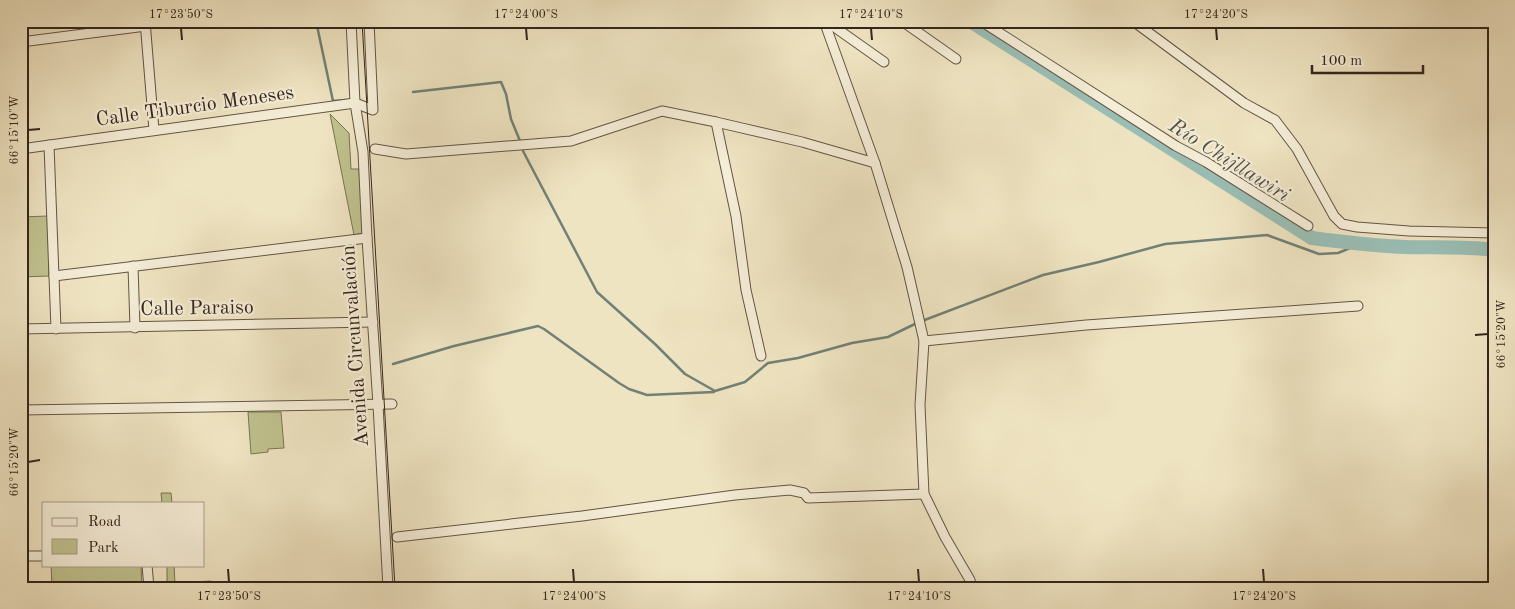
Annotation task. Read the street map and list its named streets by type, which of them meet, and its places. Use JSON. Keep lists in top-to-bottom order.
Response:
{
  "streets": {
    "street": ["Calle Tiburcio Meneses", "Calle Paraiso", "Avenida Circunvalación"]
  },
  "crossings": [
    ["Calle Tiburcio Meneses", "Avenida Circunvalación"],
    ["Calle Paraiso", "Avenida Circunvalación"]
  ],
  "water": ["Río Chijllawiri"],
  "legend": ["Road", "Park"],
  "scale_bar": "100 m",
  "coordinates": [
    "17°23'50\"S",
    "17°24'00\"S",
    "17°24'10\"S",
    "17°24'20\"S",
    "66°15'10\"W",
    "66°15'20\"W"
  ]
}
